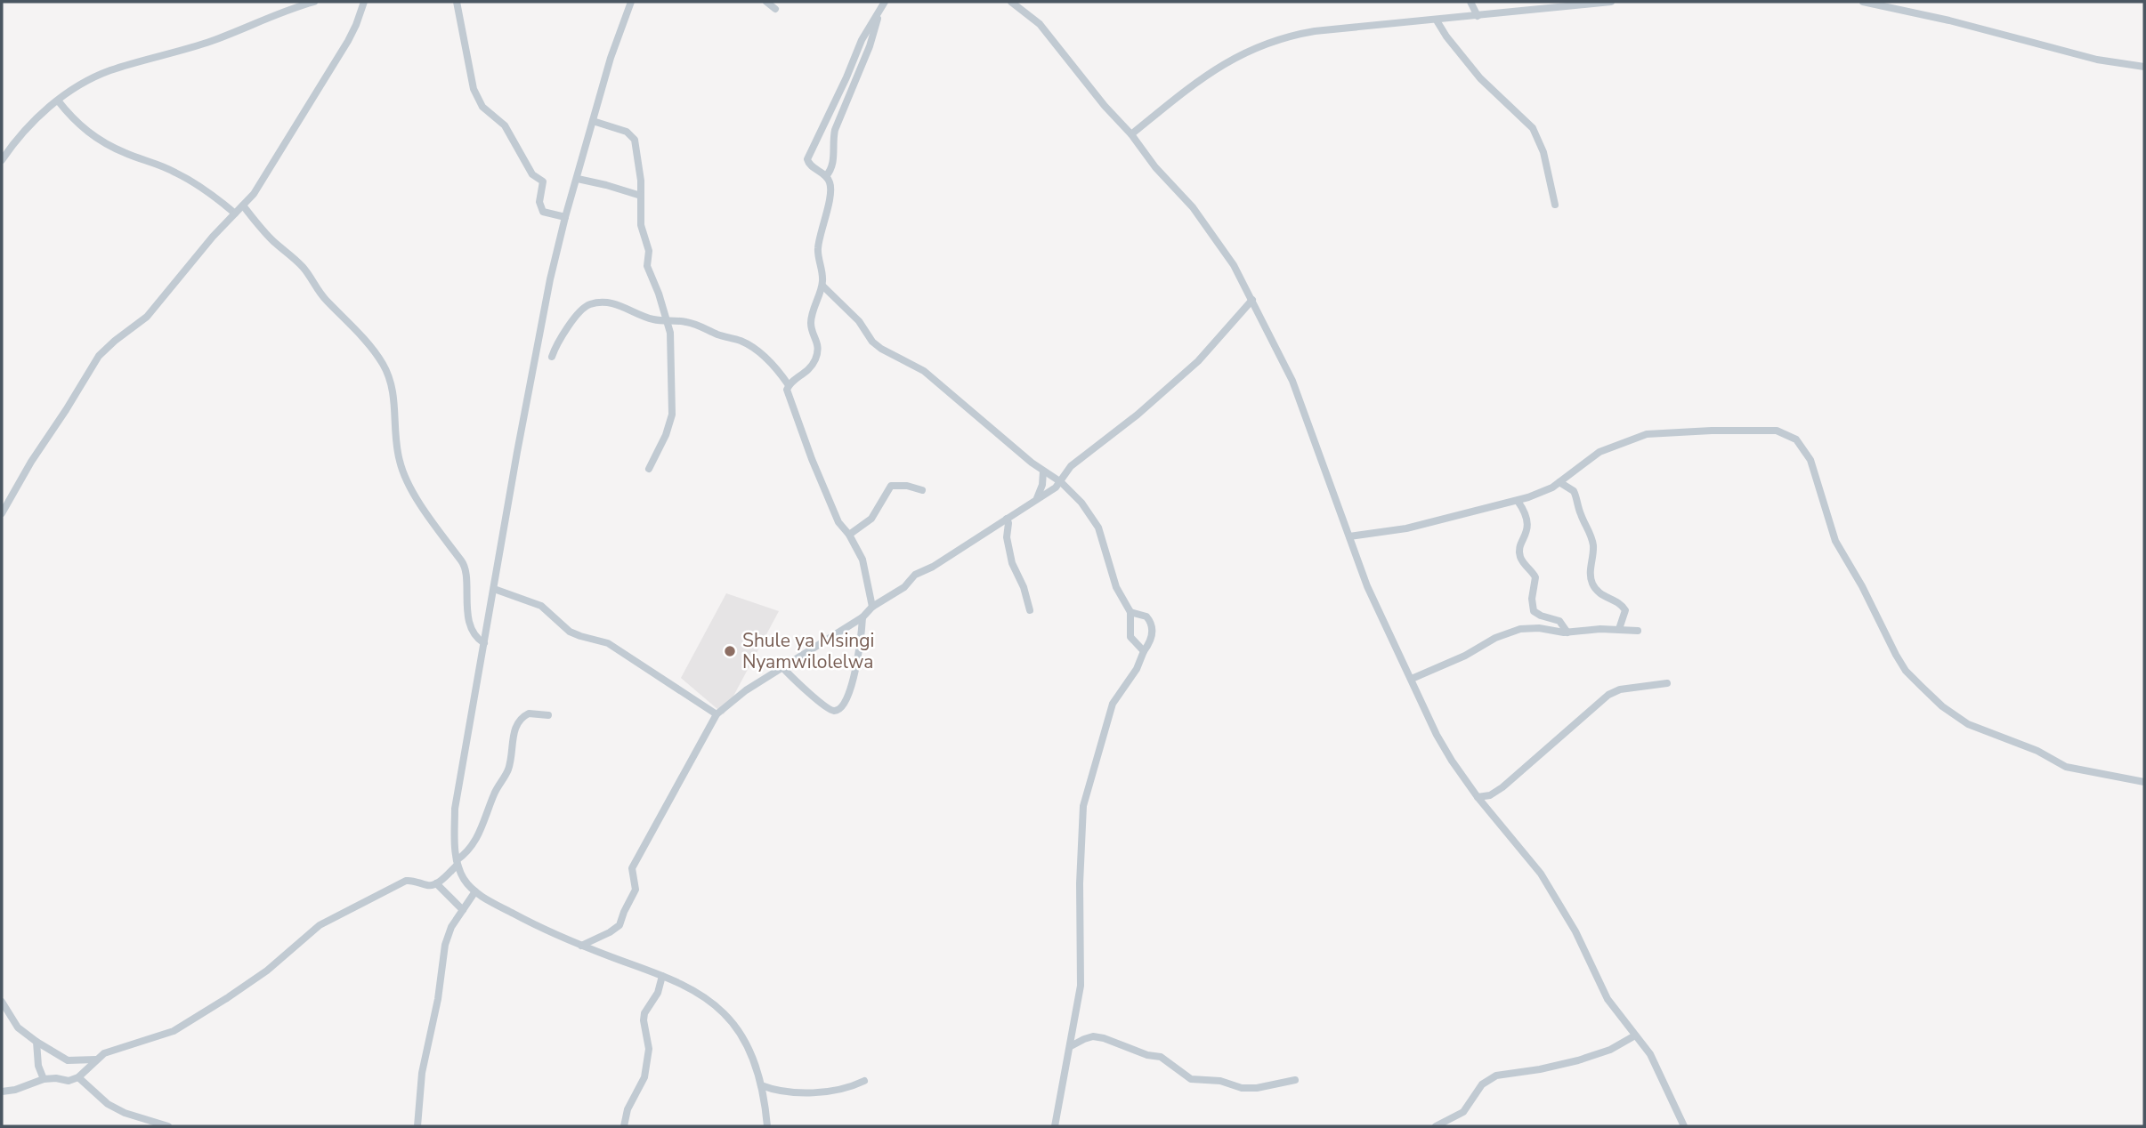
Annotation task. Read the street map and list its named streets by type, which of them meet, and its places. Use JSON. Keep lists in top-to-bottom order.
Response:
{
  "places": ["Shule ya Msingi Nyamwilolelwa"]
}
